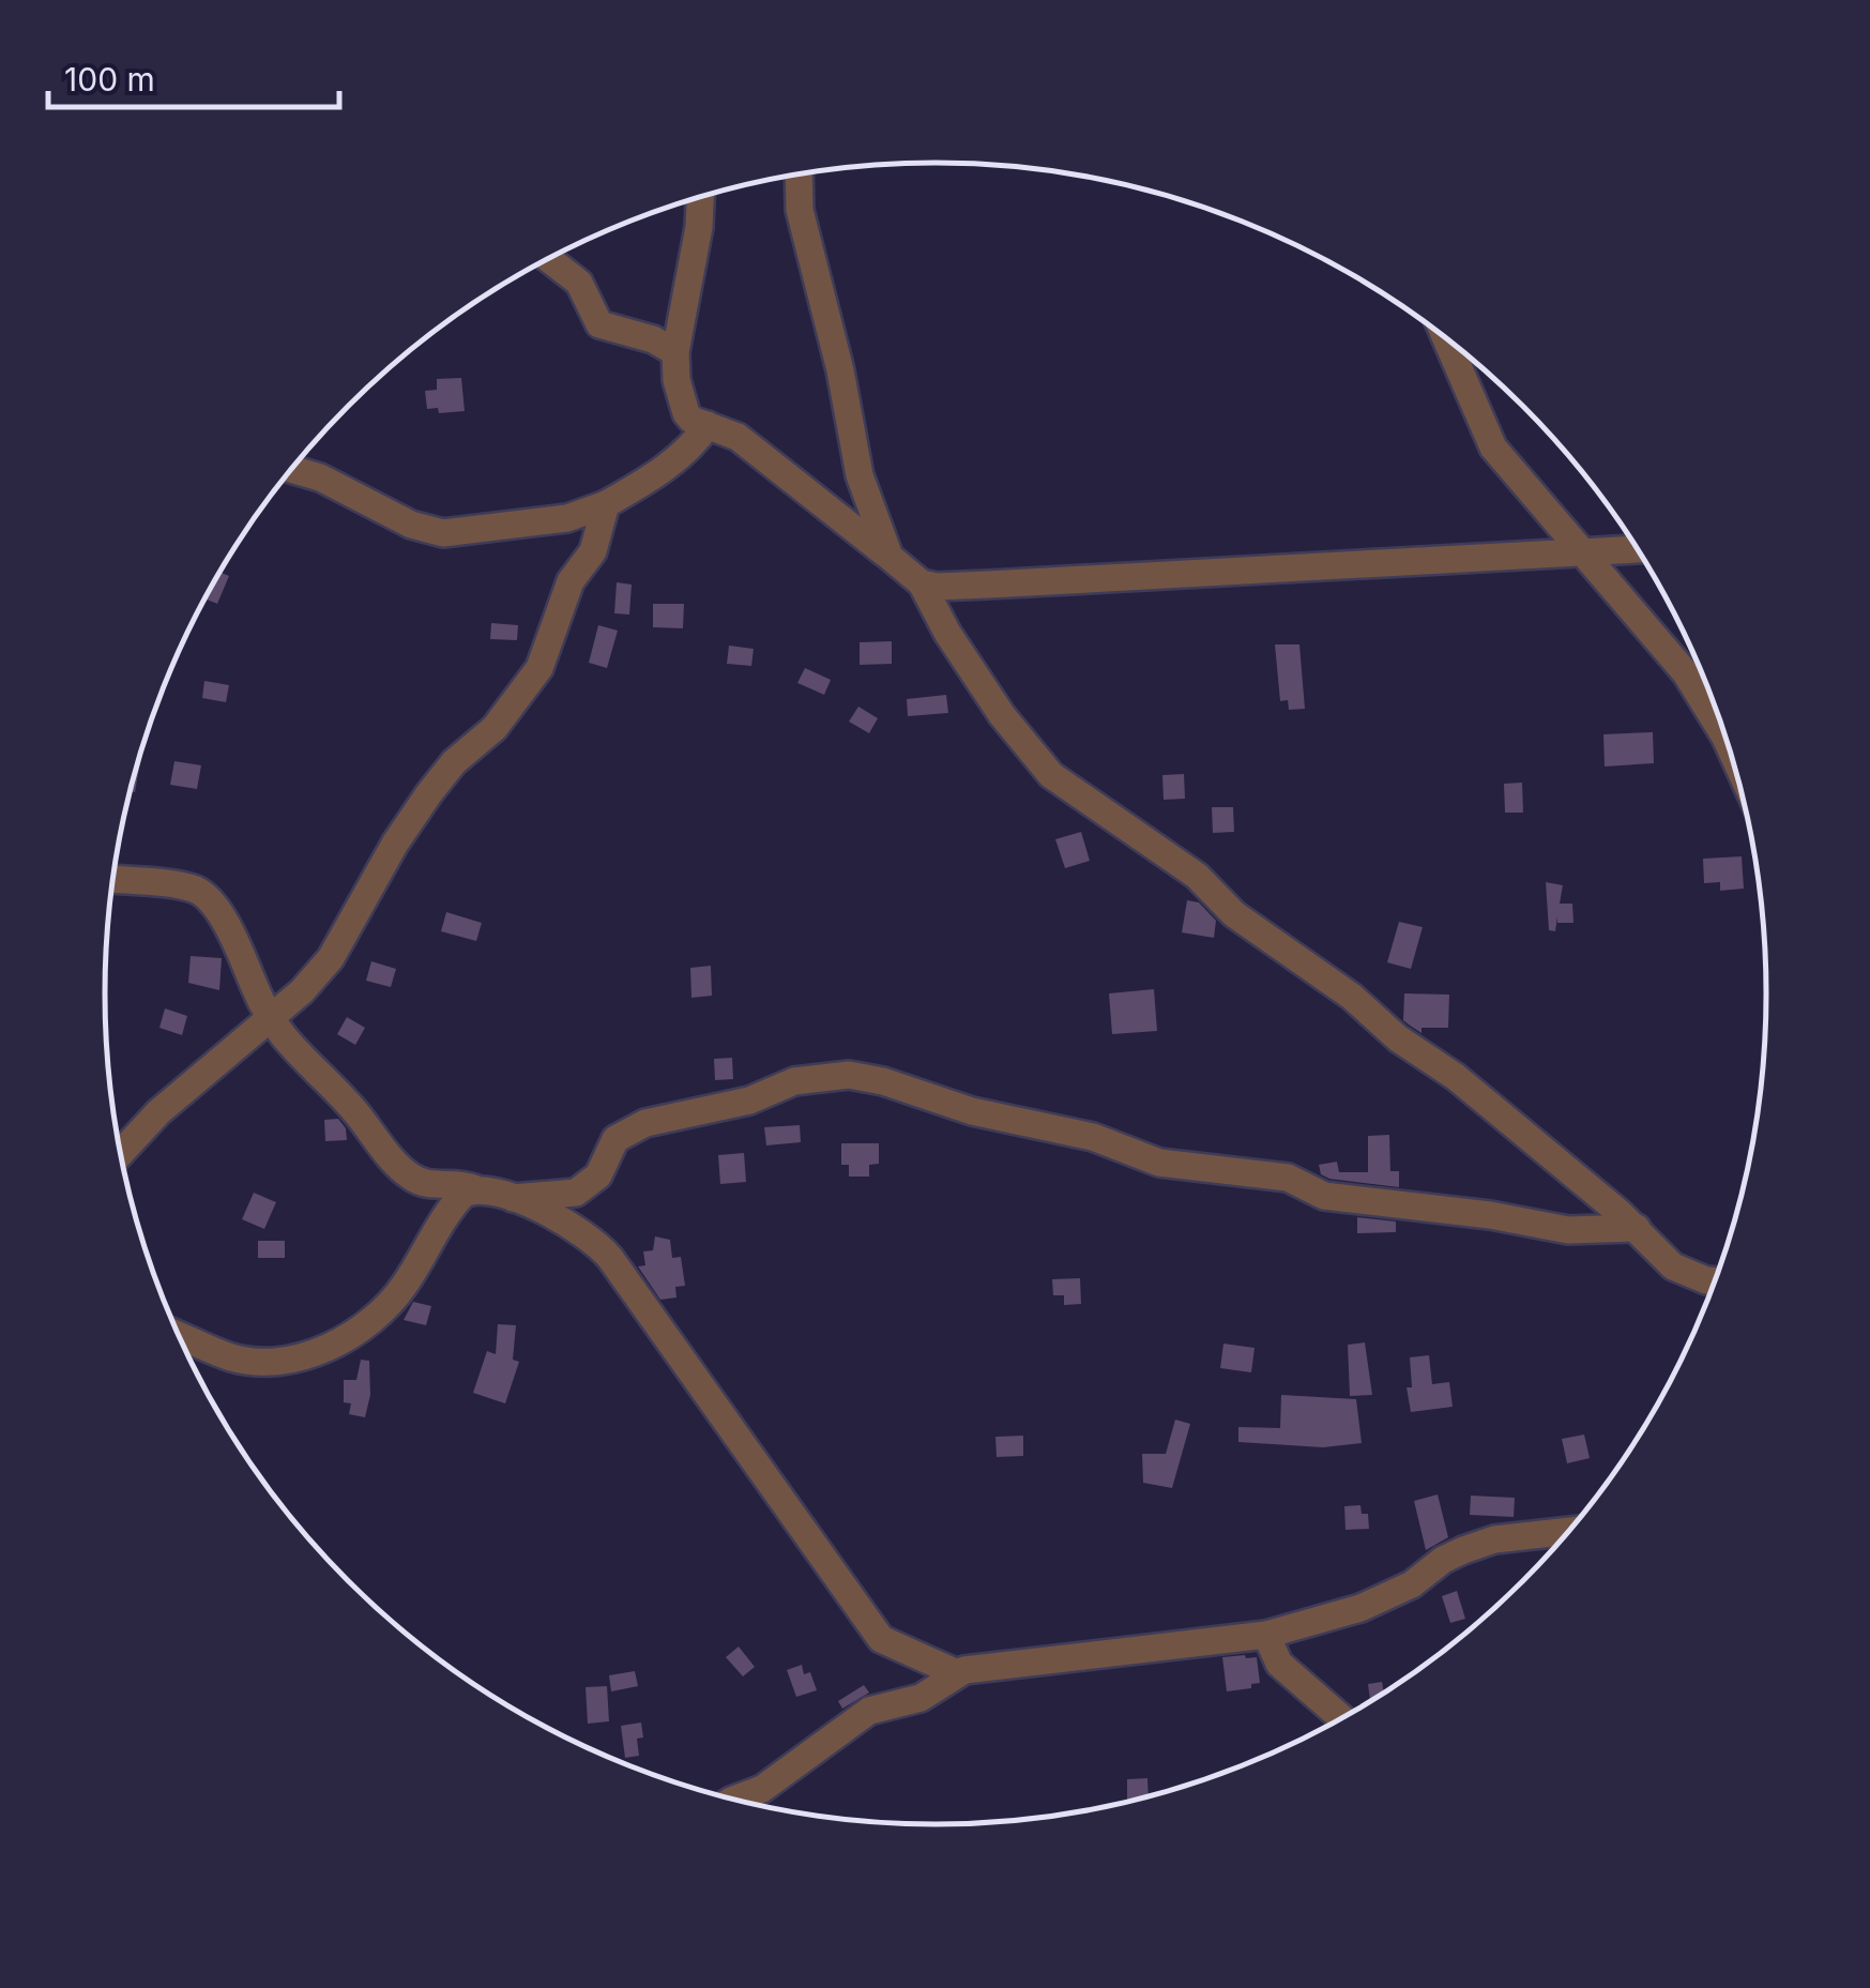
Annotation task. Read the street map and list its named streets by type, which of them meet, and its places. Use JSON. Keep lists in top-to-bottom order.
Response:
{
  "scale_bar": "100 m"
}
